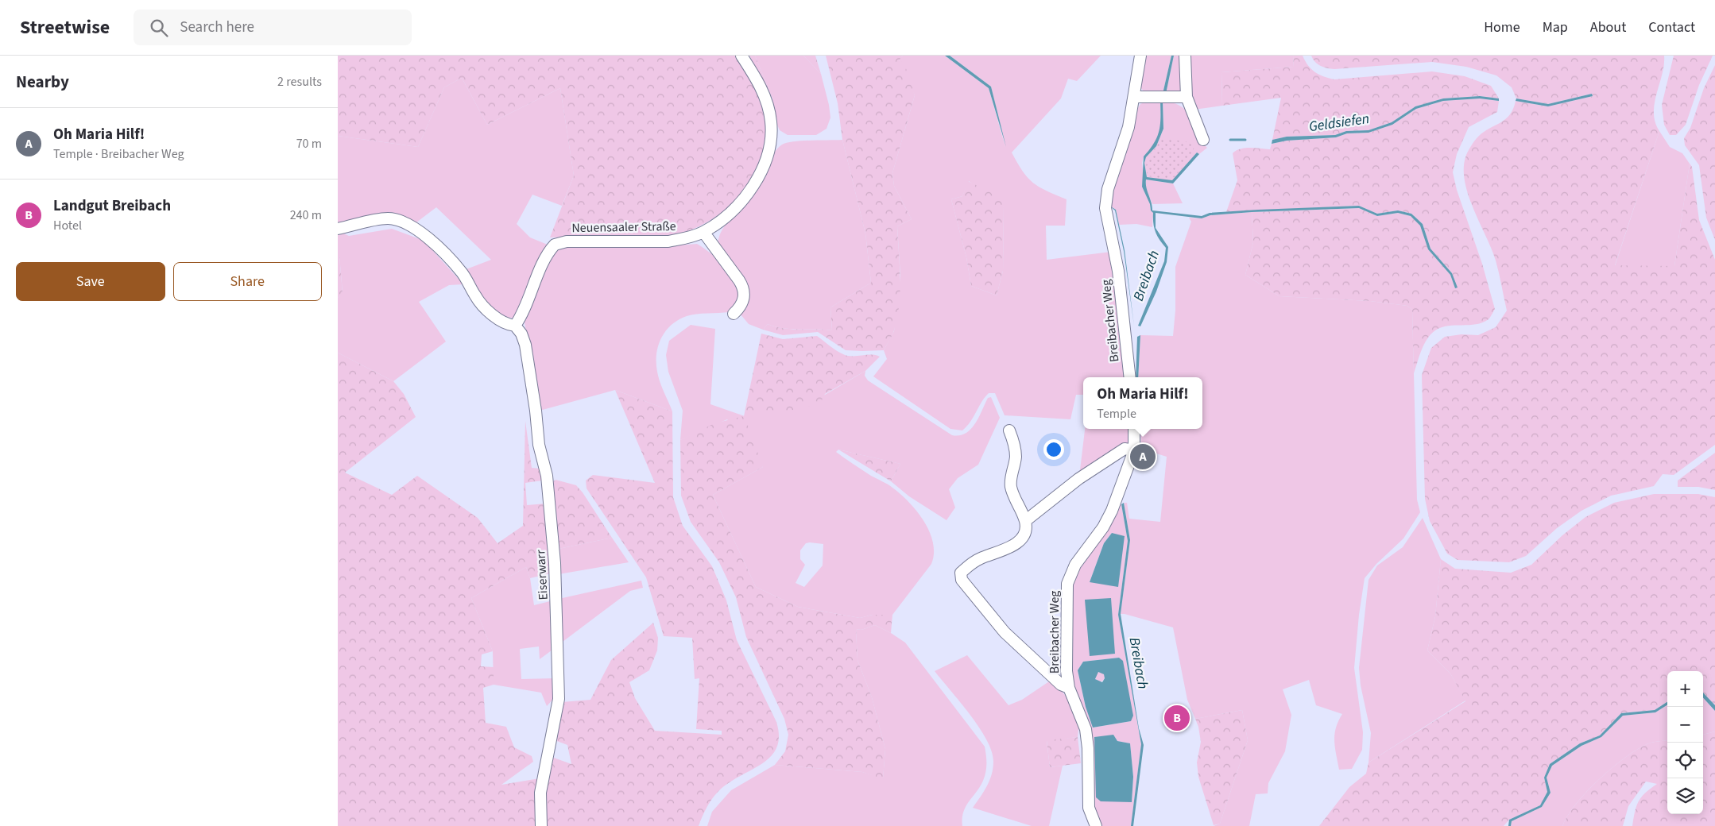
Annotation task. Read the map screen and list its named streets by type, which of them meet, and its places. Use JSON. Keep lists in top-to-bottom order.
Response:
{
  "streets": {
    "street": ["Neuensaaler Straße", "Breibacher Weg", "Eiserwarr"]
  },
  "crossings": [
    ["Neuensaaler Straße", "Eiserwarr"]
  ],
  "water": ["Geldsiefen", "Breibach"],
  "page": {
    "header": "Streetwise",
    "search": "Search here",
    "nav": [
      "Home",
      "Map",
      "About",
      "Contact"
    ],
    "heading": ["Nearby", "2 results"],
    "list": [
      {
        "mark": "A",
        "name": "Oh Maria Hilf!",
        "note": "Temple · Breibacher Weg",
        "value": "70 m"
      },
      {
        "mark": "B",
        "name": "Landgut Breibach",
        "note": "Hotel",
        "value": "240 m"
      }
    ],
    "buttons": ["Save", "Share"],
    "popup": ["Oh Maria Hilf!", "Temple"],
    "pins": ["A", "B"],
    "map_buttons": ["+", "−"]
  }
}
